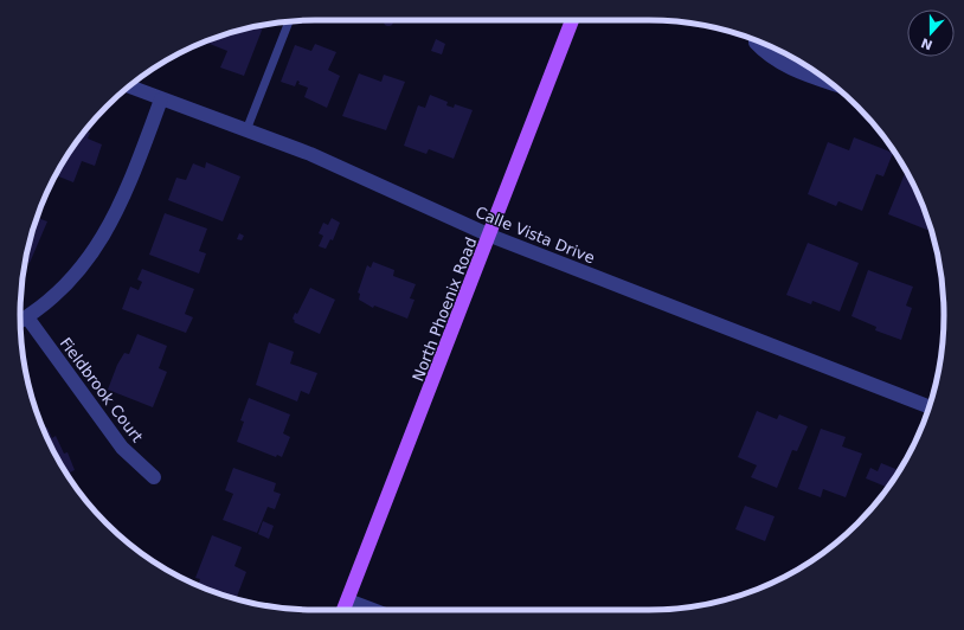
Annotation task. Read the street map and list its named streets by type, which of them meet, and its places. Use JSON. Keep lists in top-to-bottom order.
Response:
{
  "streets": {
    "main road": ["North Phoenix Road"],
    "street": ["Calle Vista Drive", "Fieldbrook Court"]
  },
  "crossings": [
    ["Calle Vista Drive", "North Phoenix Road"]
  ],
  "north": "bottom"
}
